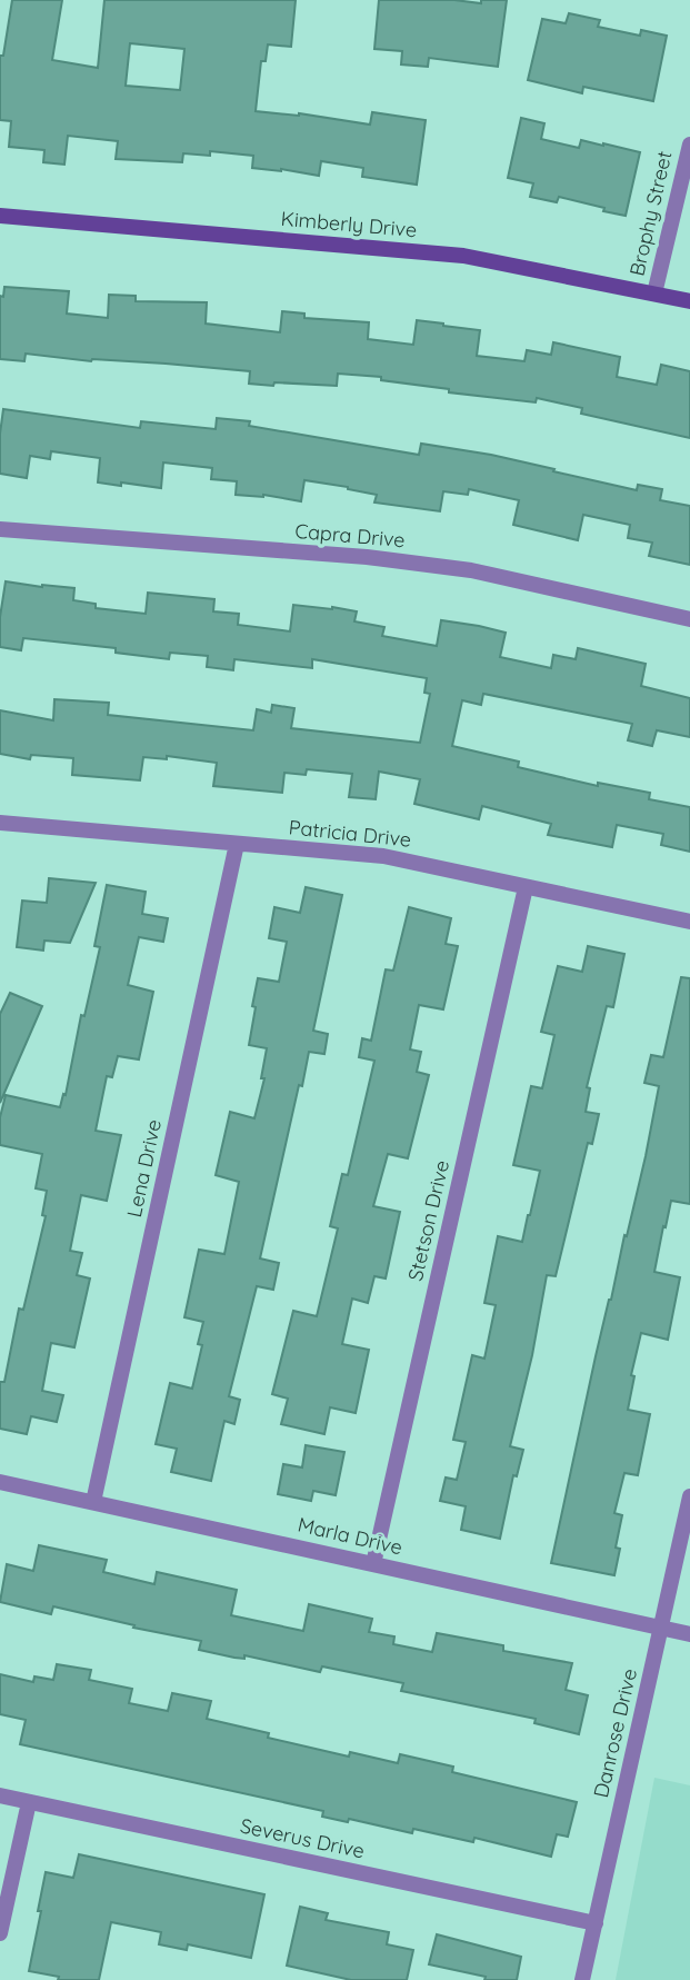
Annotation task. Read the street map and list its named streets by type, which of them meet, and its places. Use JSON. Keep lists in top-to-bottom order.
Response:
{
  "streets": {
    "street": [
      "Brophy Street",
      "Kimberly Drive",
      "Capra Drive",
      "Patricia Drive",
      "Lena Drive",
      "Stetson Drive",
      "Marla Drive",
      "Danrose Drive",
      "Severus Drive"
    ]
  },
  "crossings": [
    ["Brophy Street", "Kimberly Drive"],
    ["Patricia Drive", "Lena Drive"],
    ["Patricia Drive", "Stetson Drive"],
    ["Lena Drive", "Marla Drive"],
    ["Stetson Drive", "Marla Drive"],
    ["Marla Drive", "Danrose Drive"],
    ["Danrose Drive", "Severus Drive"]
  ]
}
